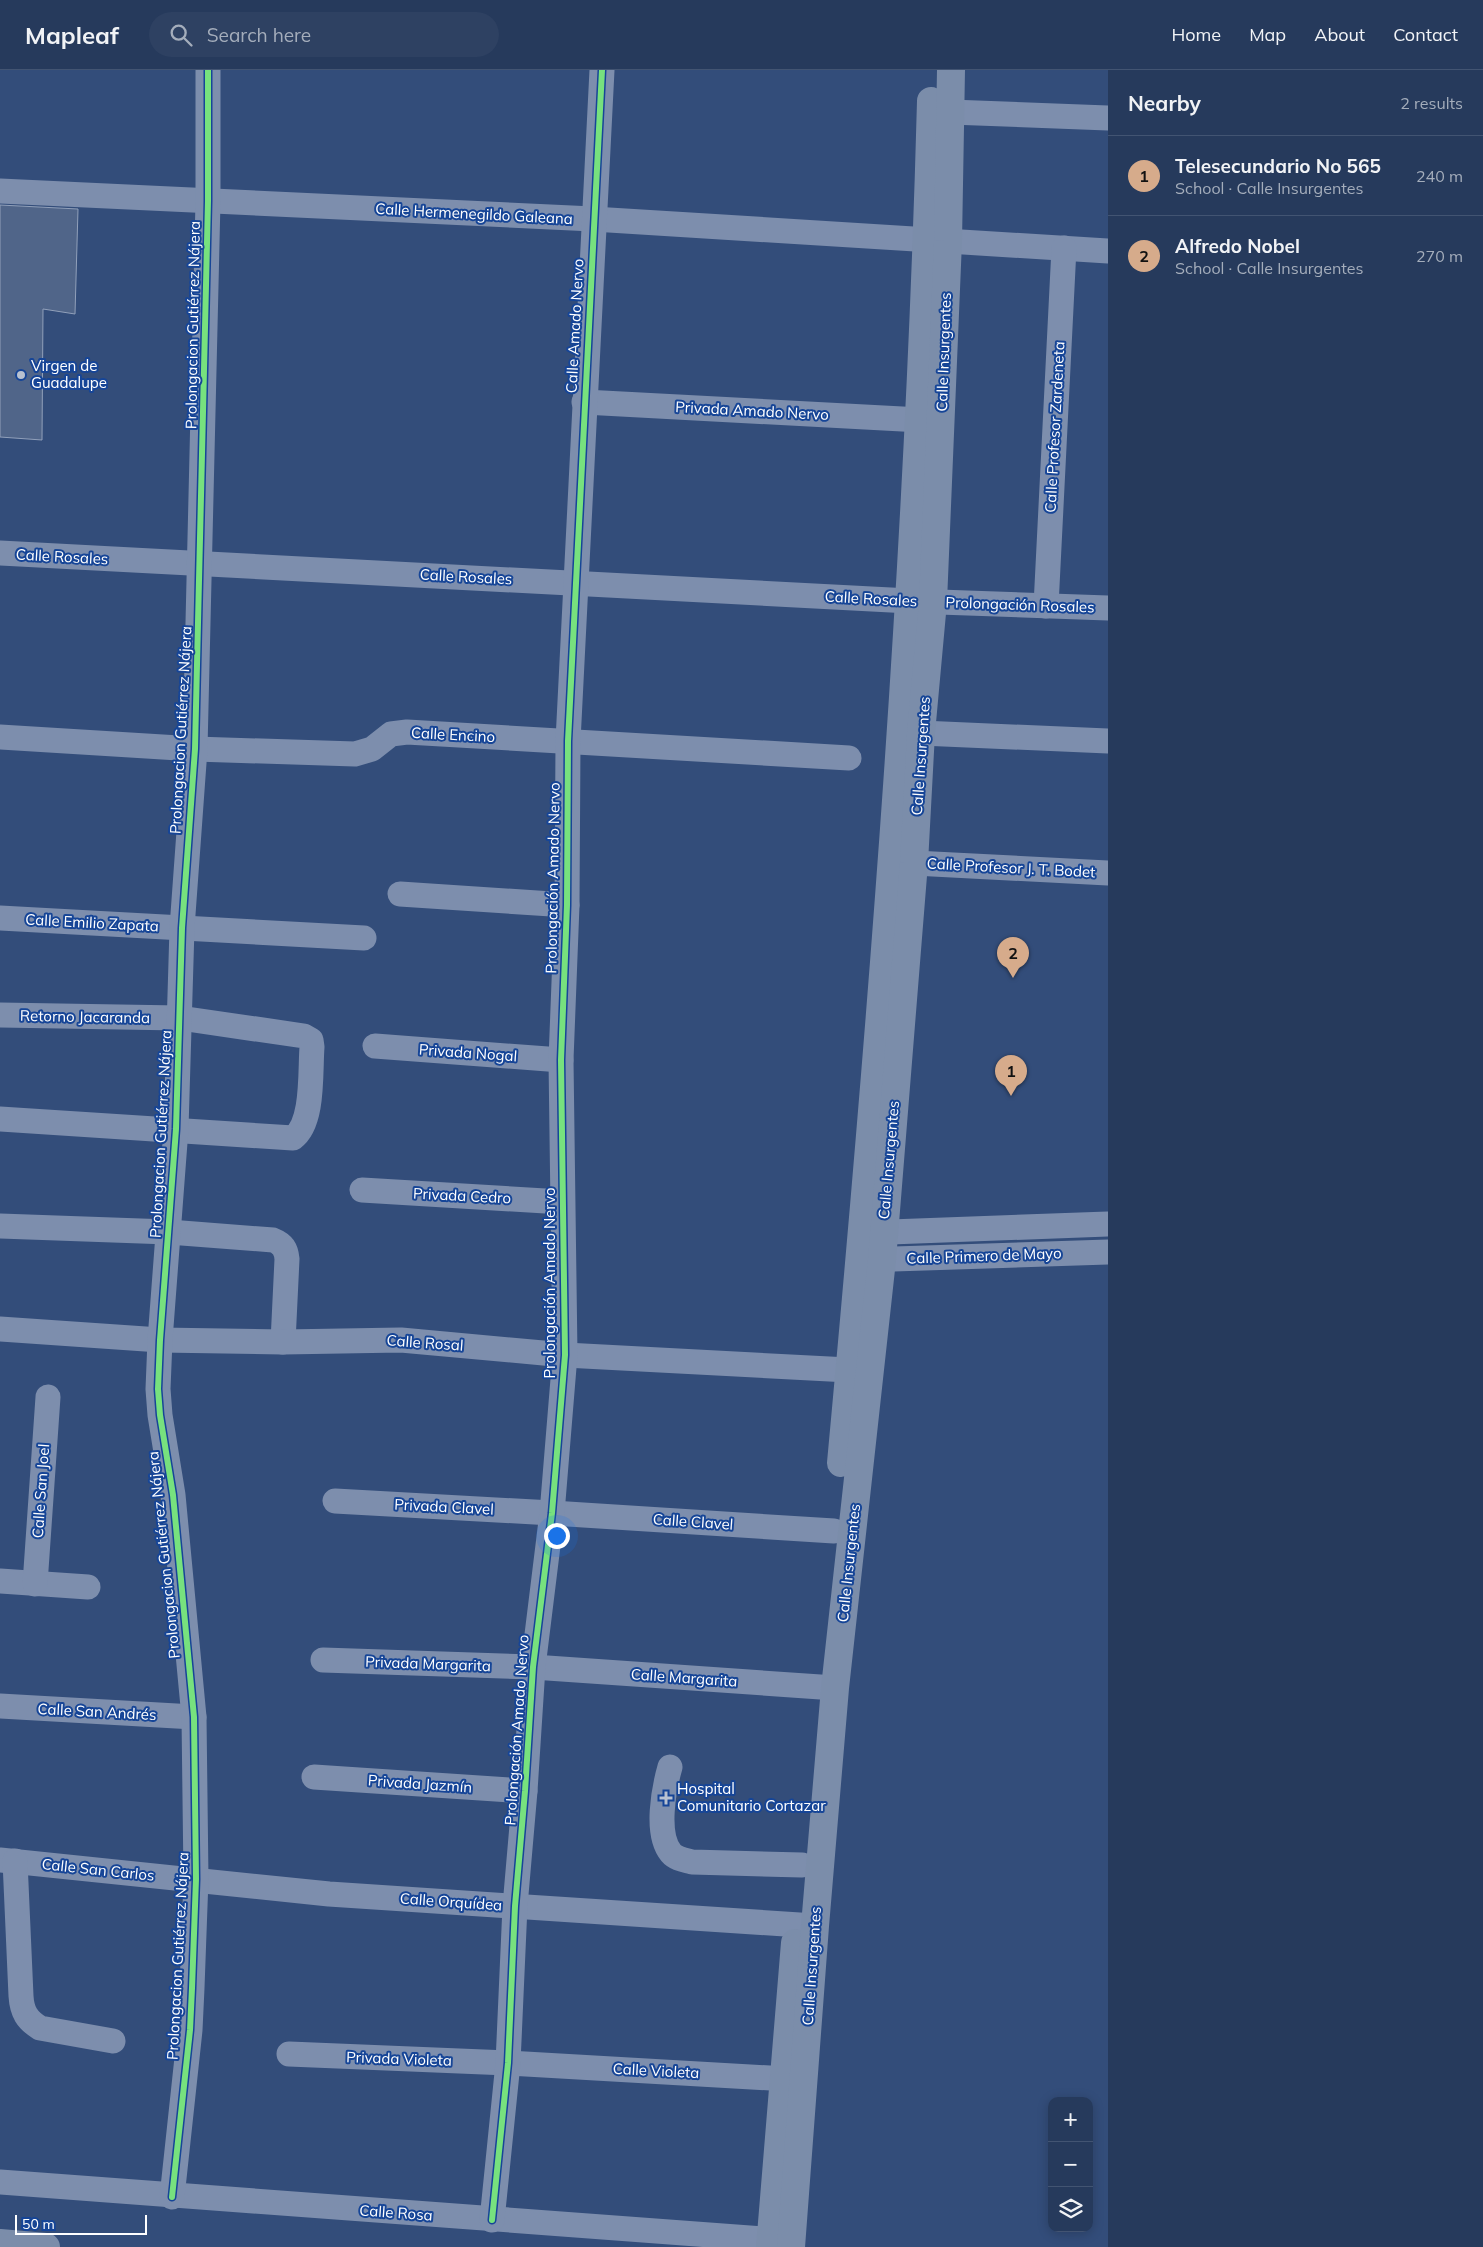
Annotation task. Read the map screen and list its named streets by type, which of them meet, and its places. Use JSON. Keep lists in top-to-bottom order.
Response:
{
  "streets": {
    "main road": ["Calle Insurgentes"],
    "street": [
      "Calle Hermenegildo Galeana",
      "Prolongacion Gutiérrez Nájera",
      "Calle Amado Nervo",
      "Privada Amado Nervo",
      "Calle Profesor Zardeneta",
      "Calle Rosales",
      "Prolongación Rosales",
      "Calle Encino",
      "Calle Profesor J. T. Bodet",
      "Prolongación Amado Nervo",
      "Calle Emilio Zapata",
      "Retorno Jacaranda",
      "Privada Nogal",
      "Privada Cedro",
      "Calle Primero de Mayo",
      "Calle Rosal",
      "Calle San Joel",
      "Privada Clavel",
      "Calle Clavel",
      "Privada Margarita",
      "Calle Margarita",
      "Calle San Andrés",
      "Privada Jazmín",
      "Calle San Carlos",
      "Calle Orquídea",
      "Privada Violeta",
      "Calle Violeta",
      "Calle Rosa"
    ]
  },
  "crossings": [
    ["Calle Hermenegildo Galeana", "Prolongacion Gutiérrez Nájera"],
    ["Calle Hermenegildo Galeana", "Calle Amado Nervo"],
    ["Calle Hermenegildo Galeana", "Calle Insurgentes"],
    ["Calle Hermenegildo Galeana", "Calle Profesor Zardeneta"],
    ["Prolongacion Gutiérrez Nájera", "Calle Rosales"],
    ["Prolongacion Gutiérrez Nájera", "Calle Encino"],
    ["Prolongacion Gutiérrez Nájera", "Calle Emilio Zapata"],
    ["Prolongacion Gutiérrez Nájera", "Retorno Jacaranda"],
    ["Prolongacion Gutiérrez Nájera", "Calle Rosal"],
    ["Prolongacion Gutiérrez Nájera", "Calle San Andrés"],
    ["Prolongacion Gutiérrez Nájera", "Calle San Carlos"],
    ["Prolongacion Gutiérrez Nájera", "Calle Orquídea"],
    ["Prolongacion Gutiérrez Nájera", "Calle Rosa"],
    ["Calle Amado Nervo", "Privada Amado Nervo"],
    ["Calle Amado Nervo", "Calle Rosales"],
    ["Calle Amado Nervo", "Prolongación Amado Nervo"],
    ["Calle Insurgentes", "Privada Amado Nervo"],
    ["Calle Insurgentes", "Calle Rosales"],
    ["Calle Insurgentes", "Prolongación Rosales"],
    ["Calle Insurgentes", "Calle Profesor J. T. Bodet"],
    ["Calle Insurgentes", "Calle Primero de Mayo"],
    ["Calle Insurgentes", "Calle Rosal"],
    ["Calle Insurgentes", "Calle Clavel"],
    ["Calle Insurgentes", "Calle Margarita"],
    ["Calle Insurgentes", "Calle Orquídea"],
    ["Calle Insurgentes", "Calle Violeta"],
    ["Calle Insurgentes", "Calle Rosa"],
    ["Calle Profesor Zardeneta", "Prolongación Rosales"],
    ["Calle Rosales", "Prolongación Rosales"],
    ["Calle Rosales", "Prolongación Amado Nervo"],
    ["Calle Encino", "Prolongación Amado Nervo"],
    ["Prolongación Amado Nervo", "Privada Nogal"],
    ["Prolongación Amado Nervo", "Privada Cedro"],
    ["Prolongación Amado Nervo", "Calle Rosal"],
    ["Prolongación Amado Nervo", "Privada Clavel"],
    ["Prolongación Amado Nervo", "Calle Clavel"],
    ["Prolongación Amado Nervo", "Privada Margarita"],
    ["Prolongación Amado Nervo", "Calle Margarita"],
    ["Prolongación Amado Nervo", "Privada Jazmín"],
    ["Prolongación Amado Nervo", "Calle Orquídea"],
    ["Prolongación Amado Nervo", "Privada Violeta"],
    ["Prolongación Amado Nervo", "Calle Violeta"],
    ["Prolongación Amado Nervo", "Calle Rosa"],
    ["Privada Clavel", "Calle Clavel"],
    ["Privada Margarita", "Calle Margarita"],
    ["Calle San Carlos", "Calle Orquídea"],
    ["Privada Violeta", "Calle Violeta"]
  ],
  "places": {
    "other": ["Virgen de Guadalupe"],
    "health": ["Hospital Comunitario Cortazar"]
  },
  "scale_bar": "50 m",
  "page": {
    "header": "Mapleaf",
    "search": "Search here",
    "nav": [
      "Home",
      "Map",
      "About",
      "Contact"
    ],
    "heading": ["Nearby", "2 results"],
    "list": [
      {
        "mark": "1",
        "name": "Telesecundario No 565",
        "note": "School · Calle Insurgentes",
        "value": "240 m"
      },
      {
        "mark": "2",
        "name": "Alfredo Nobel",
        "note": "School · Calle Insurgentes",
        "value": "270 m"
      }
    ],
    "pins": ["2", "1"],
    "map_buttons": ["+", "−"],
    "scale": "50 m"
  }
}
